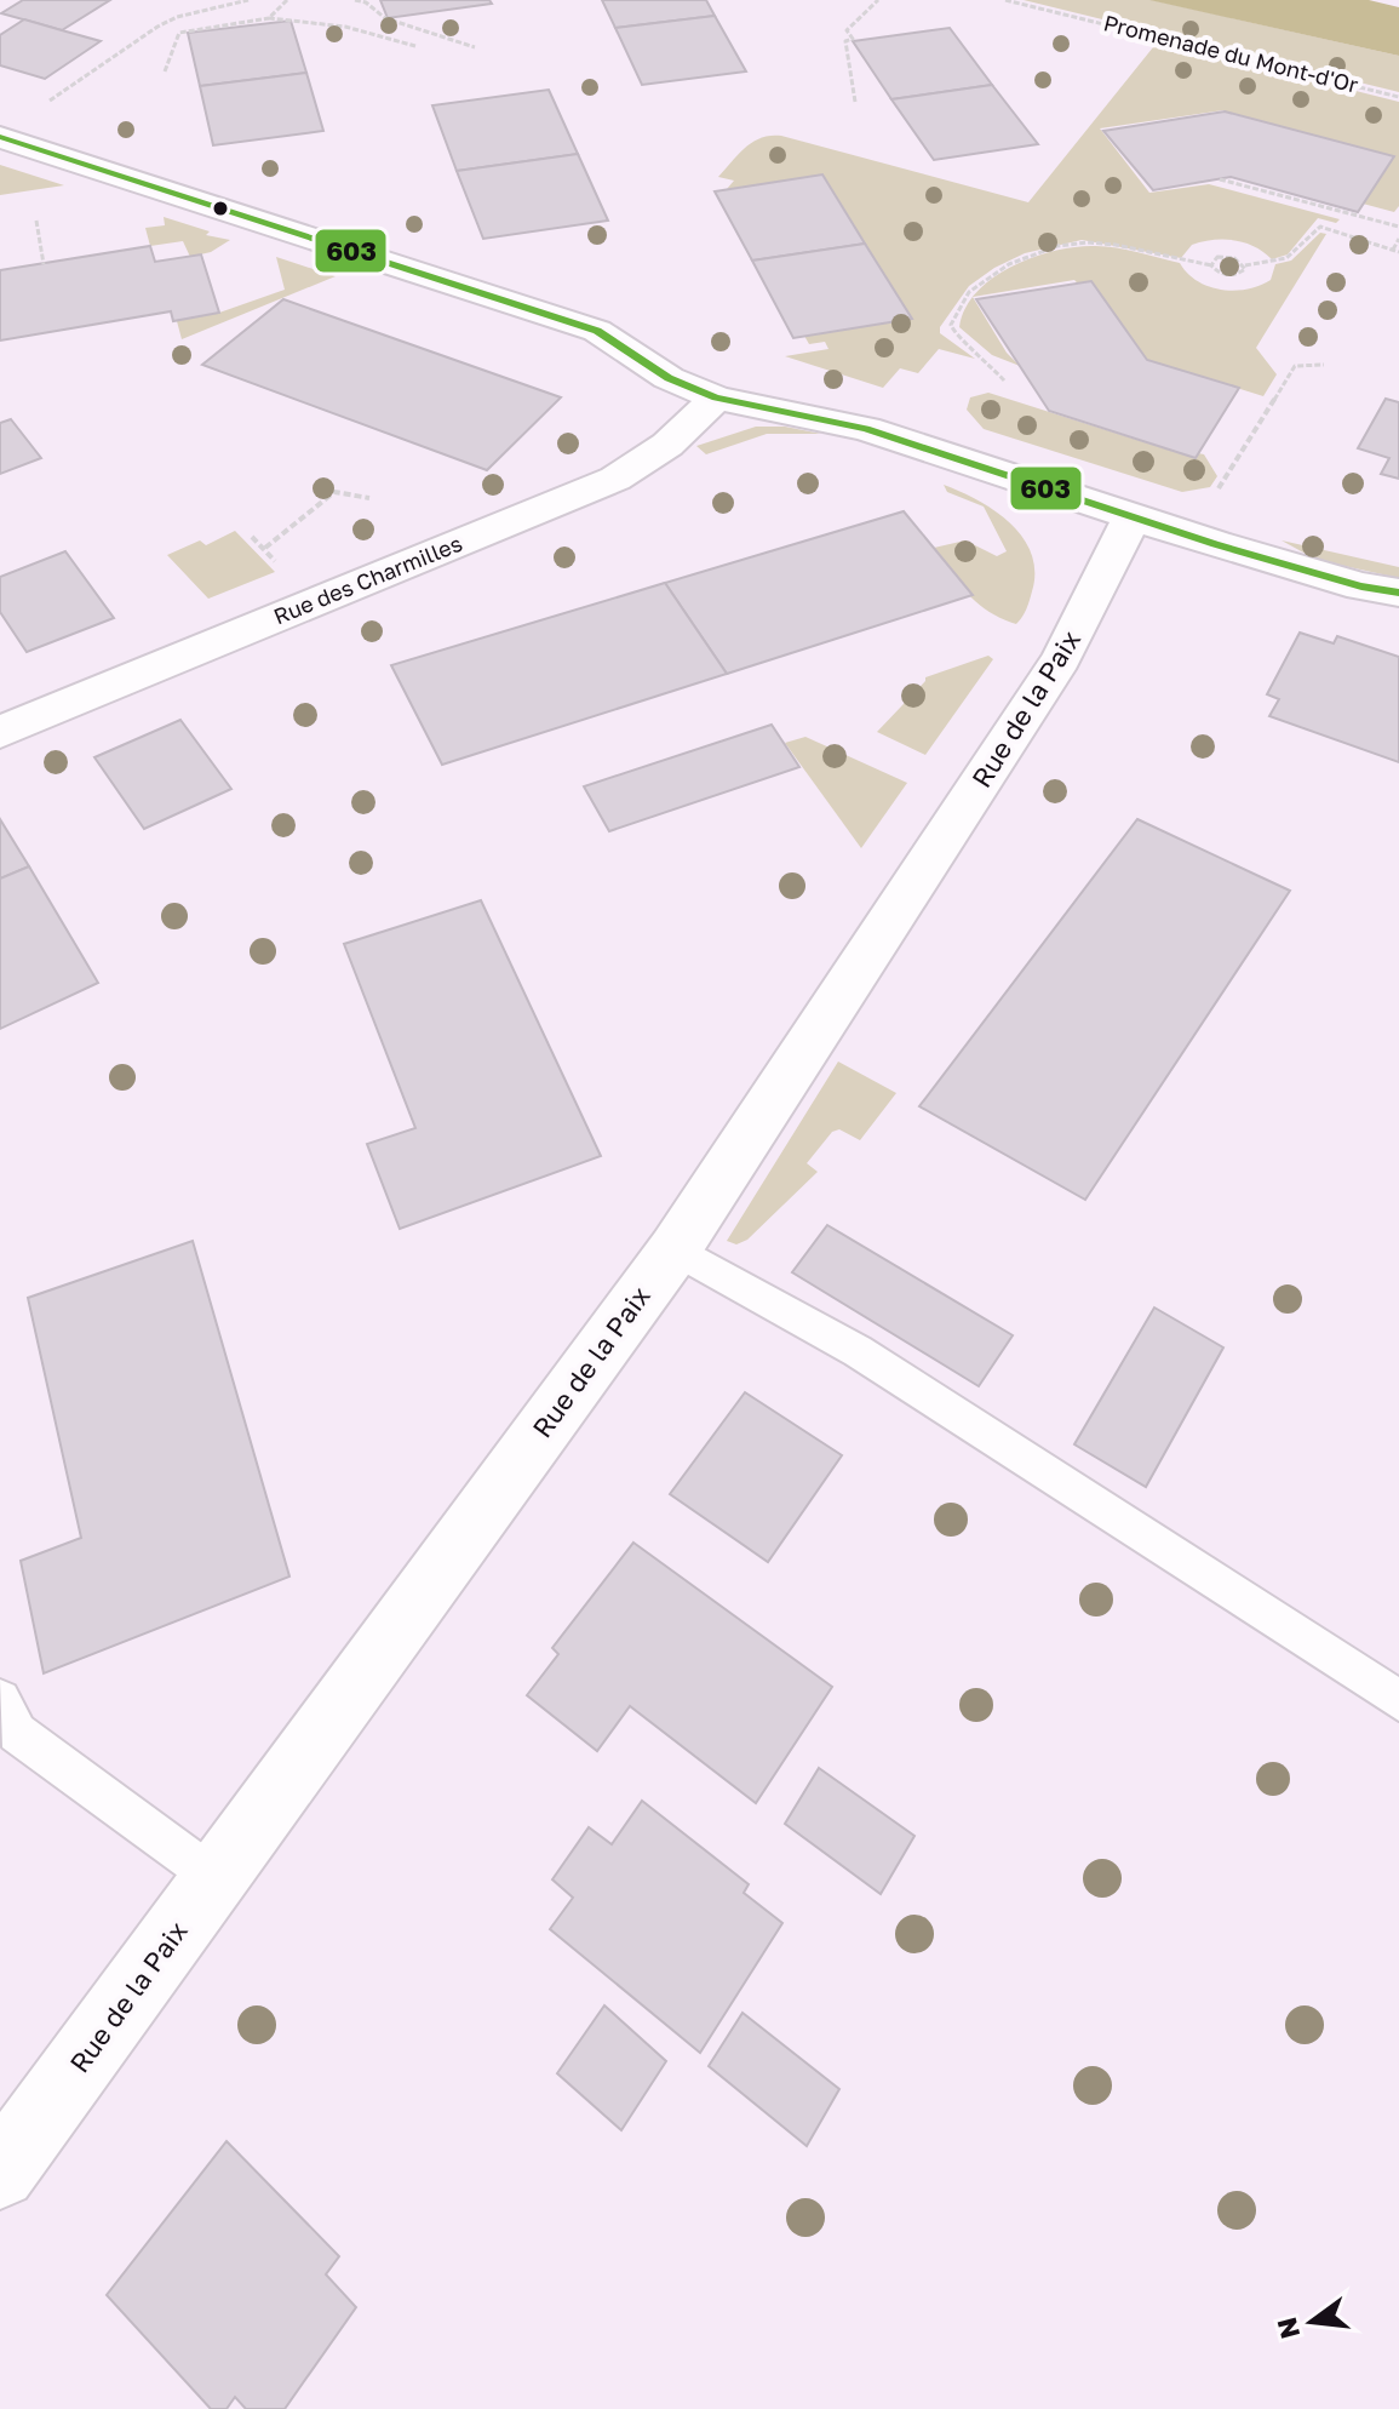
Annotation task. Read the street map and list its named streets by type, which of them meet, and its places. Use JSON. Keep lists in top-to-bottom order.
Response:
{
  "streets": {
    "street": ["Rue des Charmilles", "Rue de la Paix"],
    "path": ["Promenade du Mont-d'Or"]
  },
  "lines": ["transit line 603"],
  "north": "left"
}
